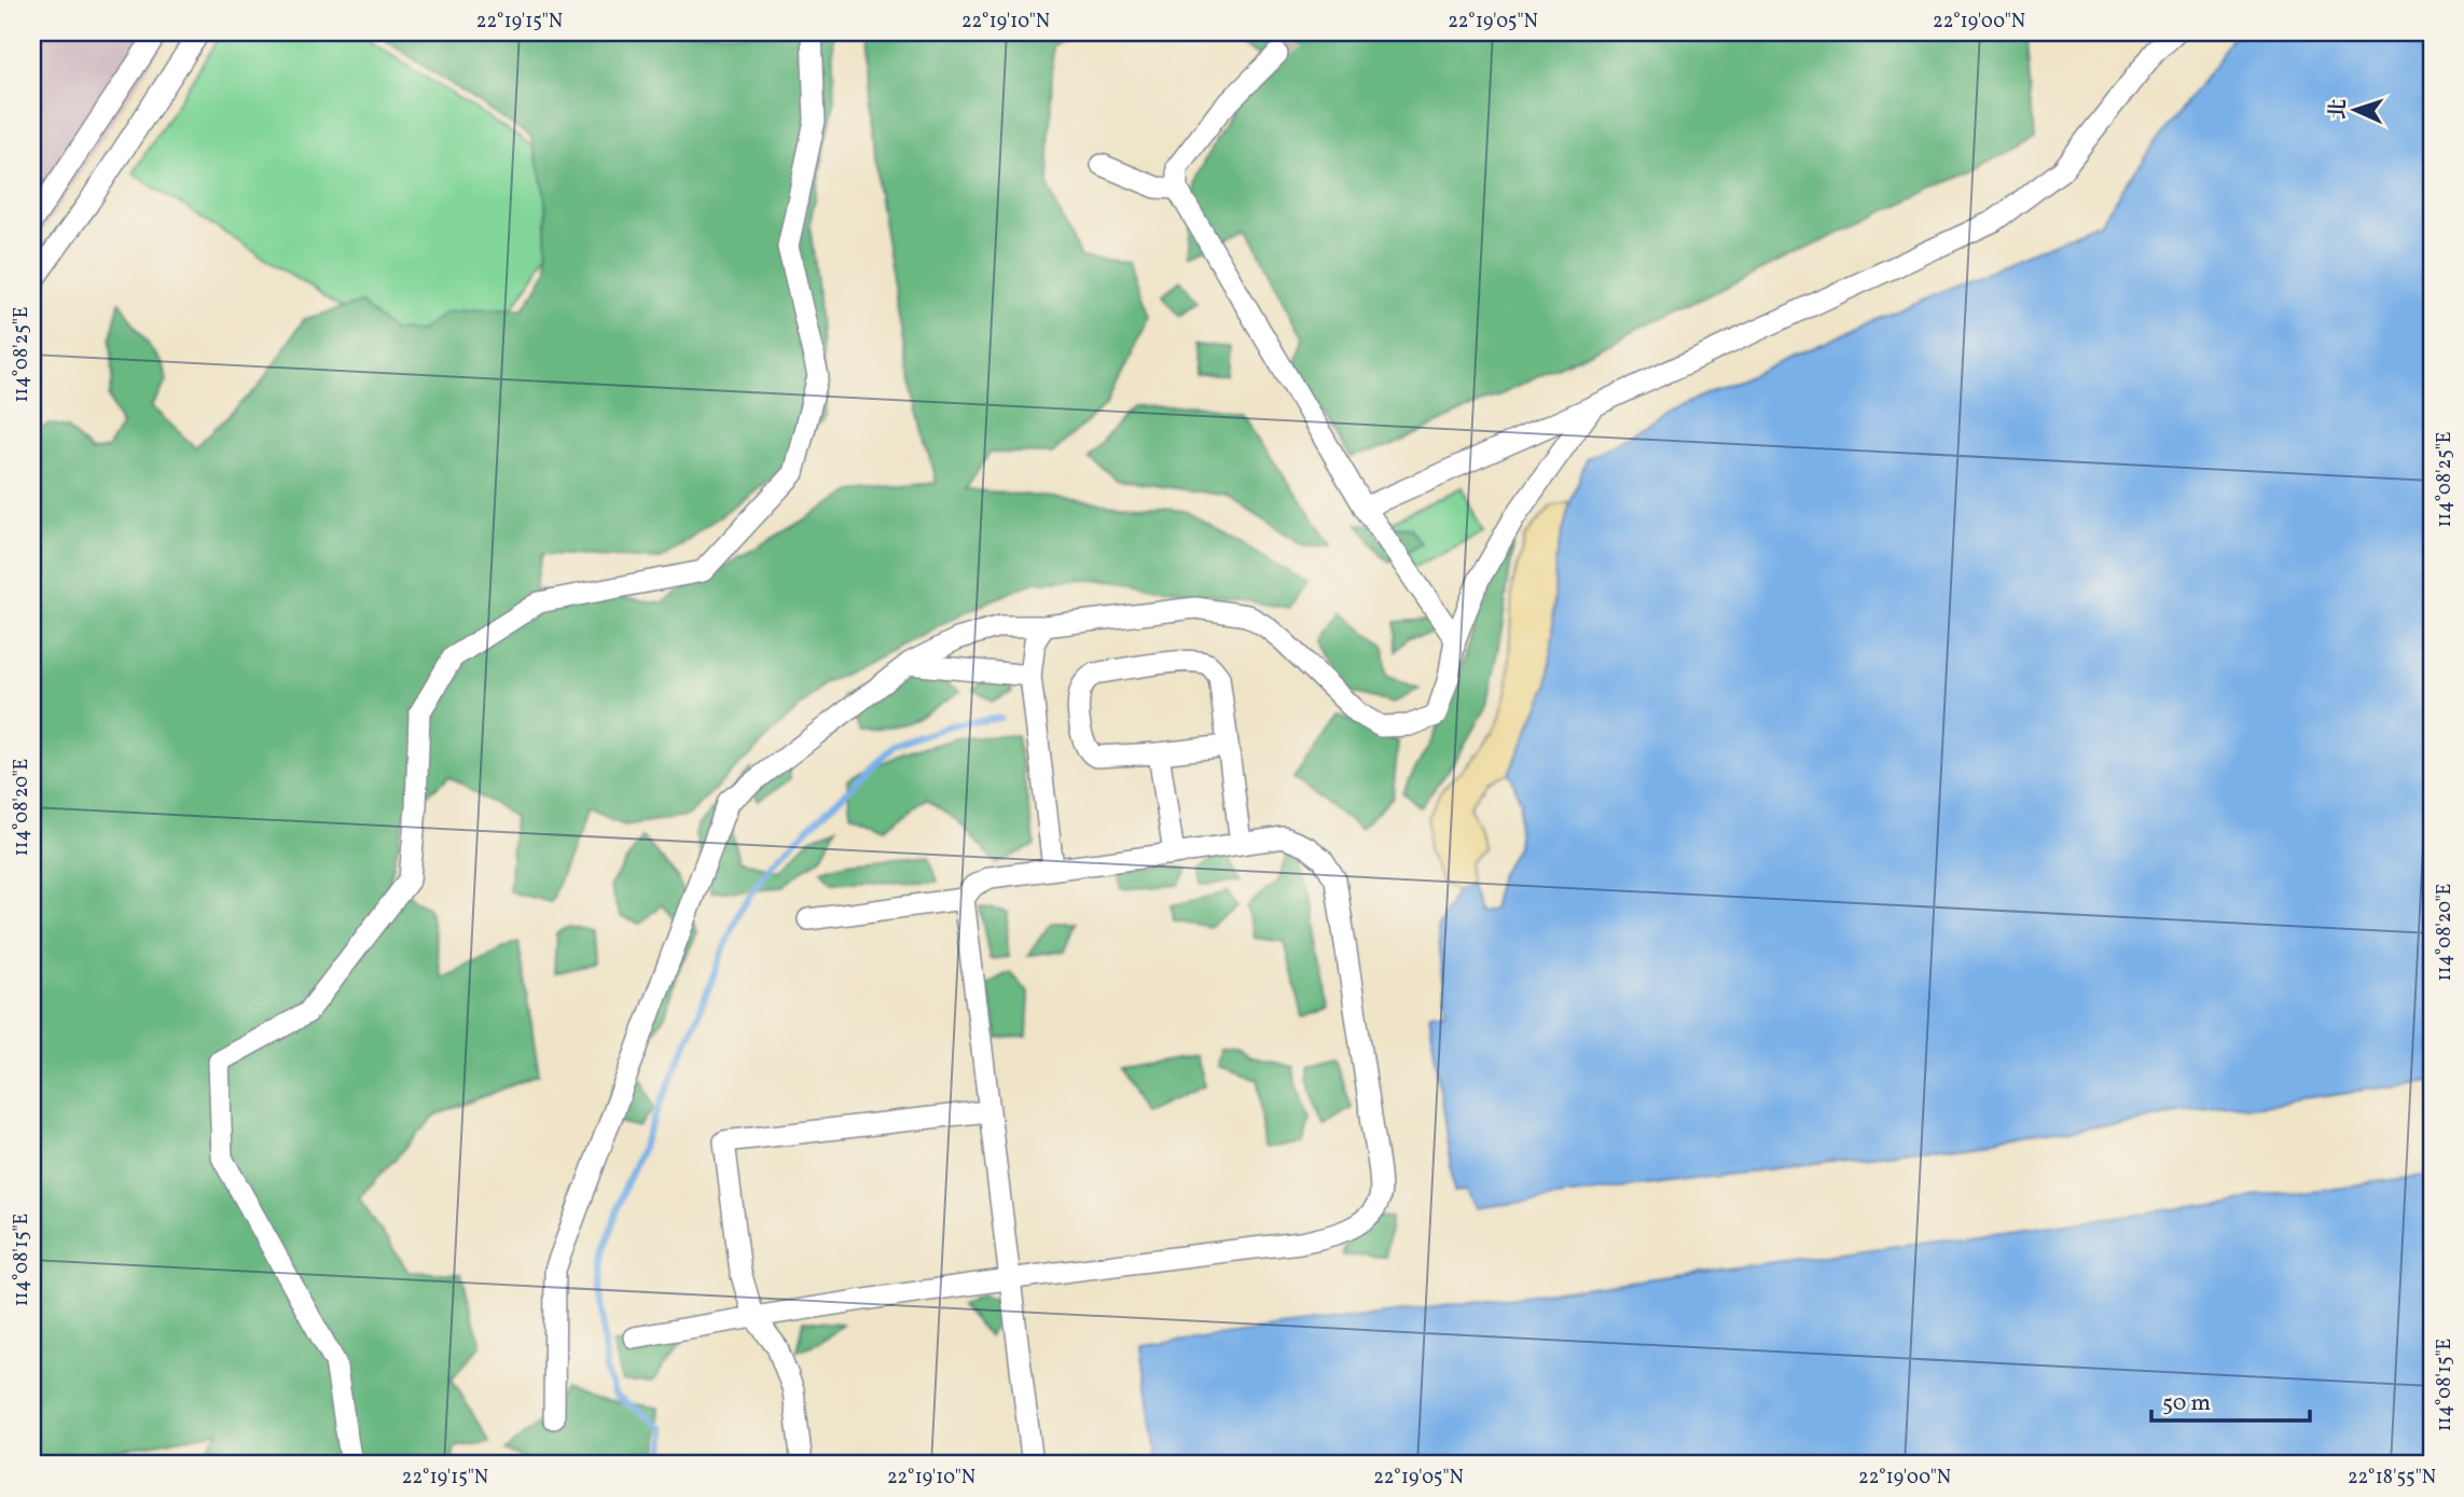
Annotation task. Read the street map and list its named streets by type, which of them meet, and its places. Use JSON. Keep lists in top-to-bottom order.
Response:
{
  "scale_bar": "50 m",
  "north": "left",
  "coordinates": [
    "22°19'15\"N",
    "22°19'10\"N",
    "22°19'05\"N",
    "22°19'00\"N",
    "114°08'25\"E",
    "114°08'20\"E",
    "114°08'15\"E",
    "22°18'55\"N"
  ]
}
